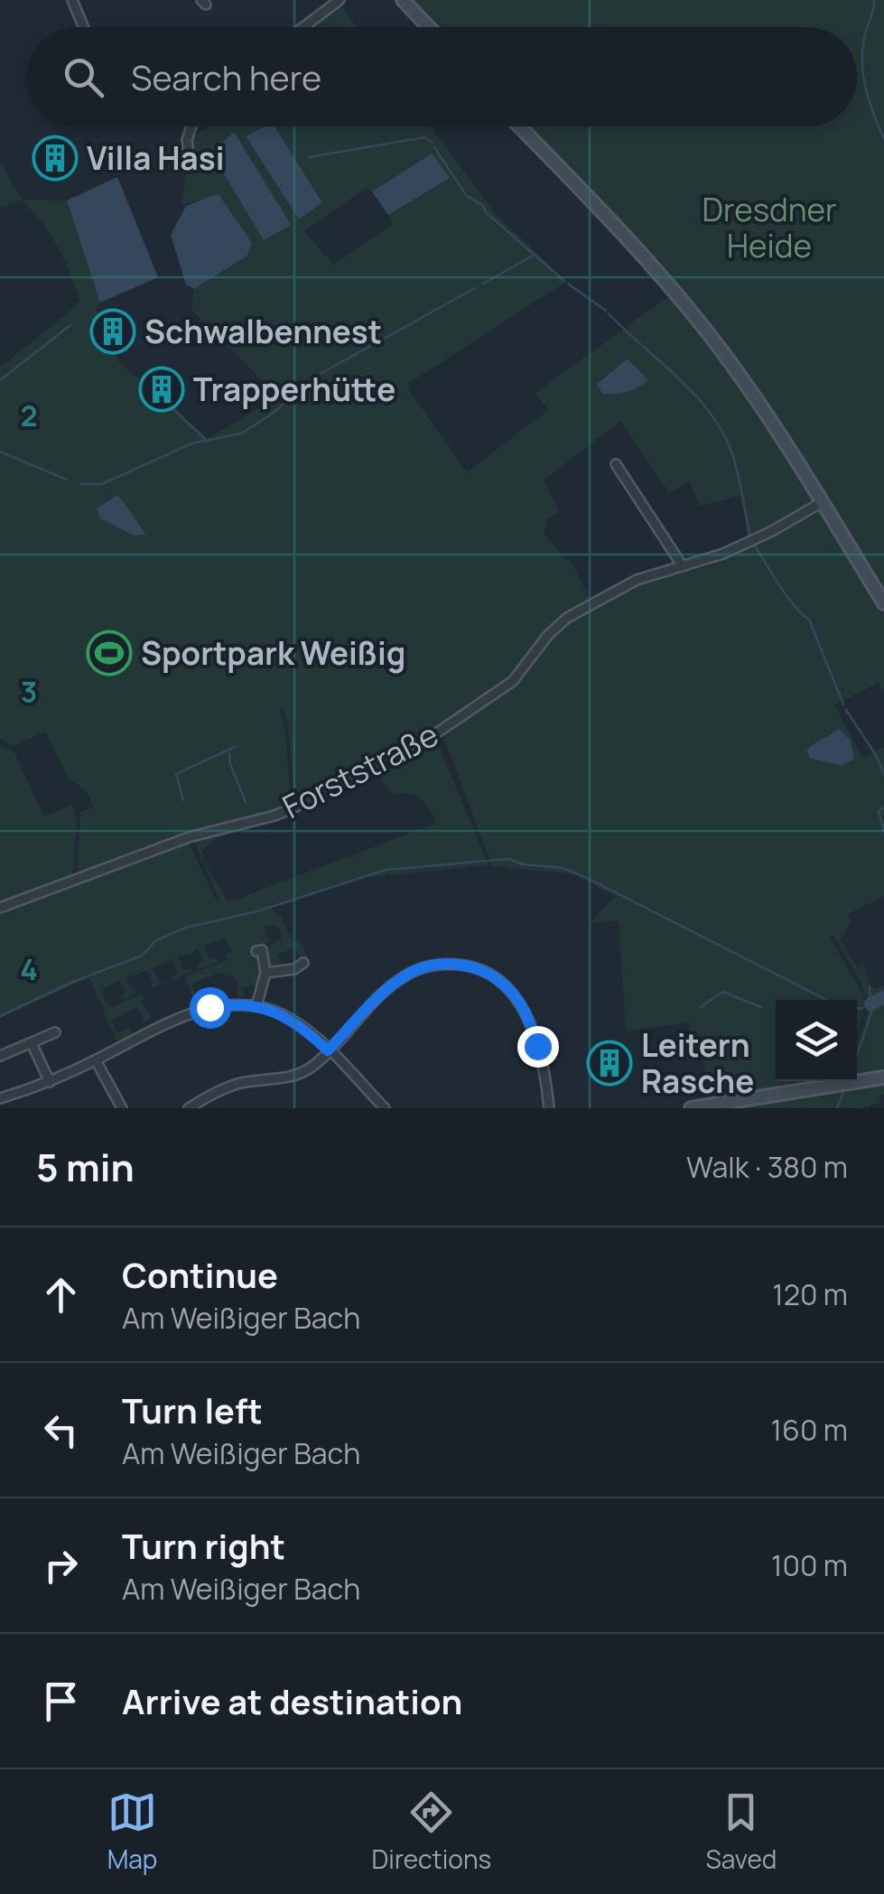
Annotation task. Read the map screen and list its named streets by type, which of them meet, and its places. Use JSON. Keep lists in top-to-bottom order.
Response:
{
  "streets": {
    "street": ["Forststraße"]
  },
  "parks": ["Dresdner Heide"],
  "places": {
    "building": [
      "Villa Hasi",
      "Schwalbennest",
      "Trapperhütte",
      "Leitern Rasche"
    ],
    "sports": ["Sportpark Weißig"]
  },
  "page": {
    "search": "Search here",
    "heading": ["5 min", "Walk · 380 m"],
    "list": [
      ["Continue", "Am Weißiger Bach", "120 m"],
      ["Turn left", "Am Weißiger Bach", "160 m"],
      ["Turn right", "Am Weißiger Bach", "100 m"],
      "Arrive at destination"
    ],
    "nav": ["Map", "Directions", "Saved"]
  },
  "grid": {
    "rows": ["2", "3", "4"]
  }
}
